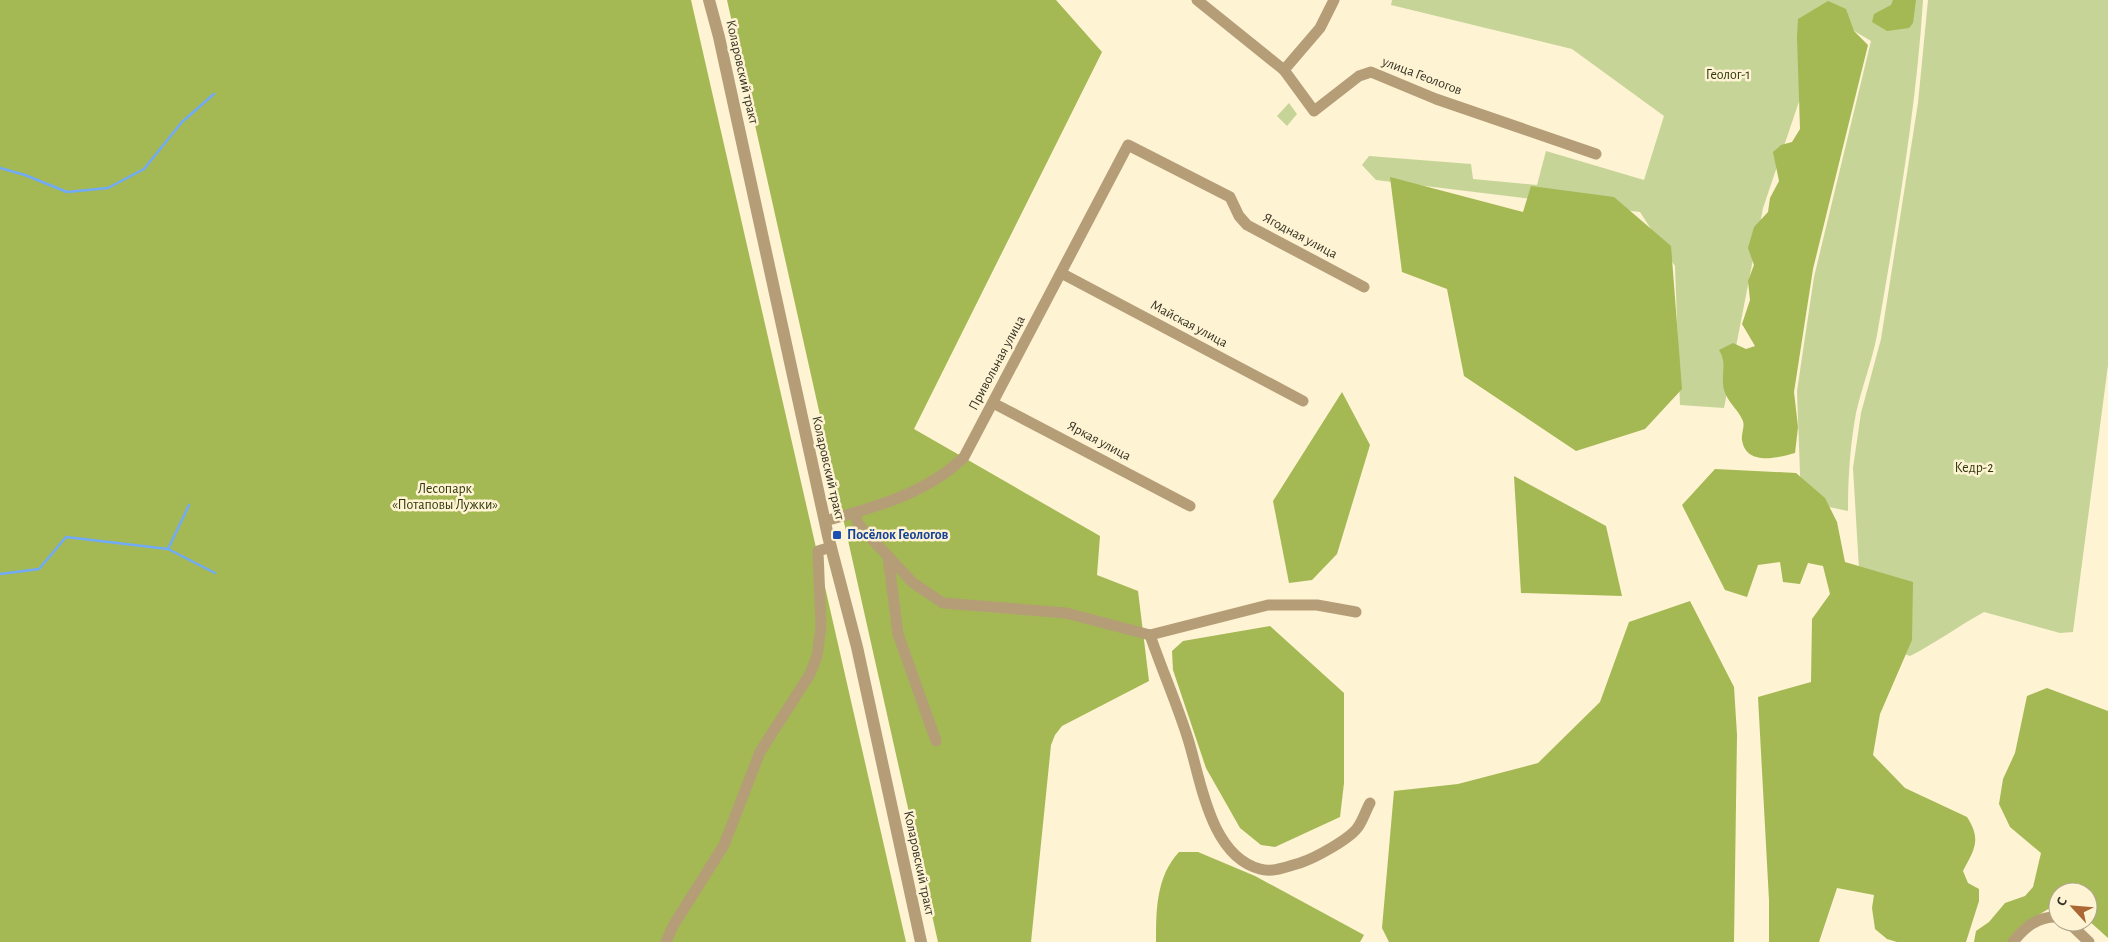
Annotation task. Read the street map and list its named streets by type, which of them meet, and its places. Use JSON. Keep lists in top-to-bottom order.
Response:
{
  "streets": {
    "street": [
      "Коларовский тракт",
      "улица Геологов",
      "Ягодная улица",
      "Майская улица",
      "Привольная улица",
      "Яркая улица"
    ]
  },
  "crossings": [
    ["Коларовский тракт", "Привольная улица"],
    ["Ягодная улица", "Привольная улица"],
    ["Майская улица", "Привольная улица"],
    ["Привольная улица", "Яркая улица"]
  ],
  "parks": ["Геолог-1", "Кедр-2", "Лесопарк «Потаповы Лужки»"],
  "places": {
    "transit": ["Посёлок Геологов"]
  },
  "north": "top left"
}
